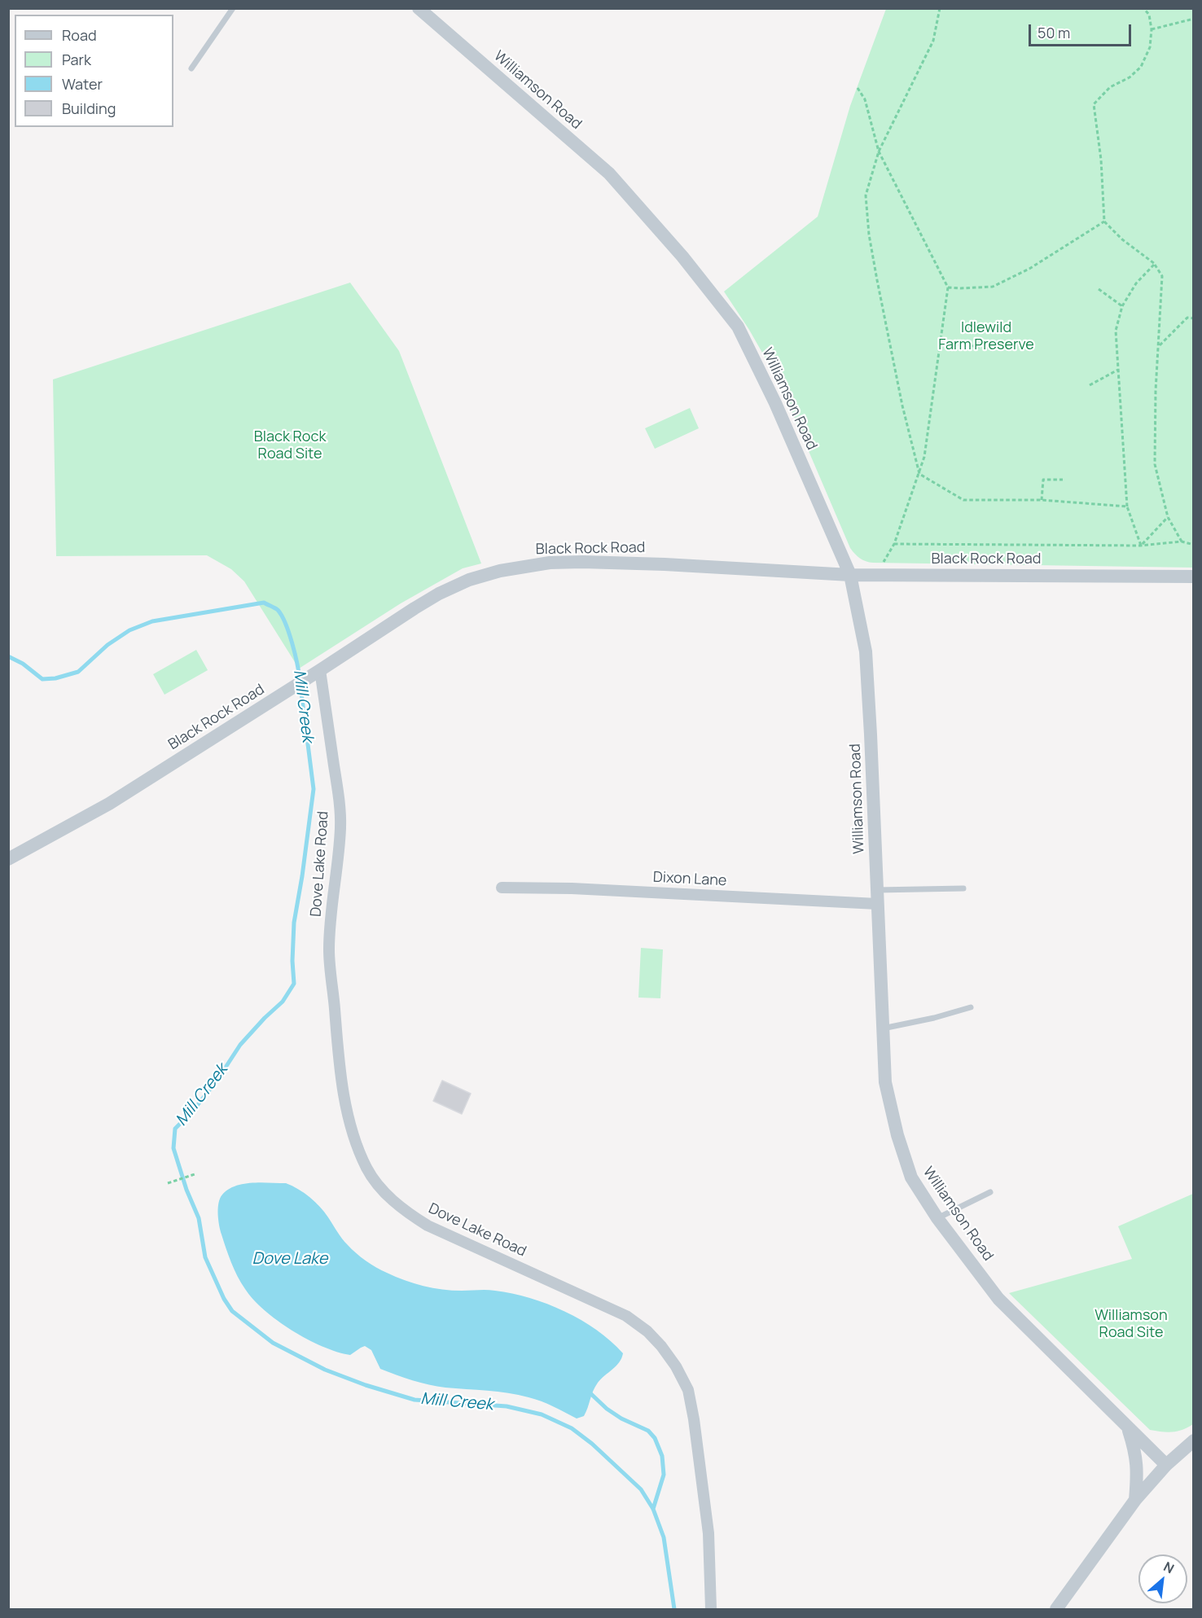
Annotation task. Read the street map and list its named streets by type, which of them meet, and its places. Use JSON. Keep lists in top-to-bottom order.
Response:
{
  "streets": {
    "street": [
      "Williamson Road",
      "Black Rock Road",
      "Dove Lake Road",
      "Dixon Lane"
    ]
  },
  "crossings": [
    ["Williamson Road", "Black Rock Road"],
    ["Williamson Road", "Dixon Lane"],
    ["Black Rock Road", "Dove Lake Road"]
  ],
  "water": ["Mill Creek", "Dove Lake"],
  "parks": ["Idlewild Farm Preserve", "Black Rock Road Site", "Williamson Road Site"],
  "legend": [
    "Road",
    "Park",
    "Water",
    "Building"
  ],
  "scale_bar": "50 m",
  "north": "top right"
}
